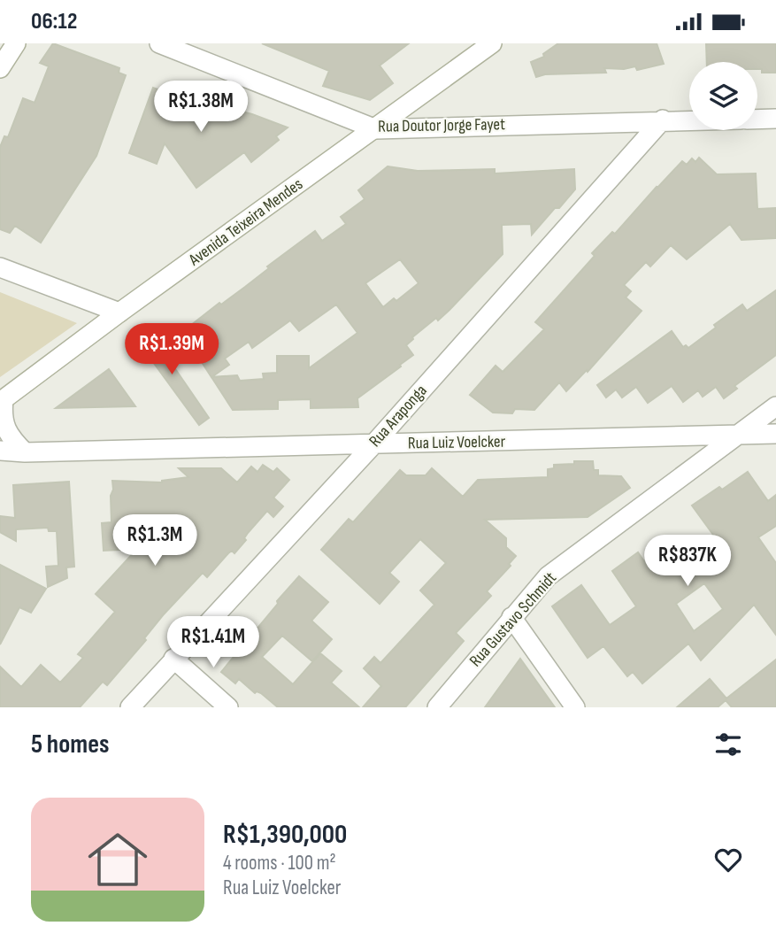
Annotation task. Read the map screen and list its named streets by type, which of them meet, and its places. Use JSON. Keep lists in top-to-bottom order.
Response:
{
  "streets": {
    "street": [
      "Rua Doutor Jorge Fayet",
      "Avenida Teixeira Mendes",
      "Rua Araponga",
      "Rua Luiz Voelcker",
      "Rua Gustavo Schmidt"
    ]
  },
  "crossings": [
    ["Rua Doutor Jorge Fayet", "Avenida Teixeira Mendes"],
    ["Rua Doutor Jorge Fayet", "Rua Araponga"],
    ["Rua Araponga", "Rua Luiz Voelcker"],
    ["Rua Luiz Voelcker", "Rua Gustavo Schmidt"]
  ],
  "page": {
    "status": "06:12",
    "price": [
      "R$1.38M",
      "R$1.39M",
      "R$1.3M",
      "R$837K",
      "R$1.41M"
    ],
    "heading": "5 homes",
    "list": [
      {
        "name": "R$1,390,000",
        "note": "4 rooms · 100 m² · Rua Luiz Voelcker"
      }
    ]
  }
}
